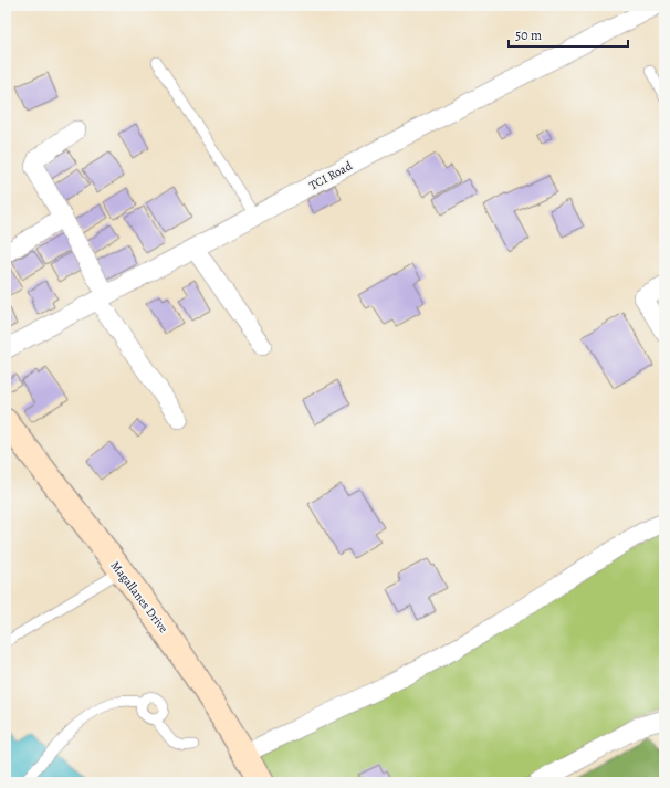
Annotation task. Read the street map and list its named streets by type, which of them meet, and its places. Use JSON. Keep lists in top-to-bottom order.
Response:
{
  "streets": {
    "street": ["TCI Road", "Magallanes Drive"]
  },
  "scale_bar": "50 m"
}
